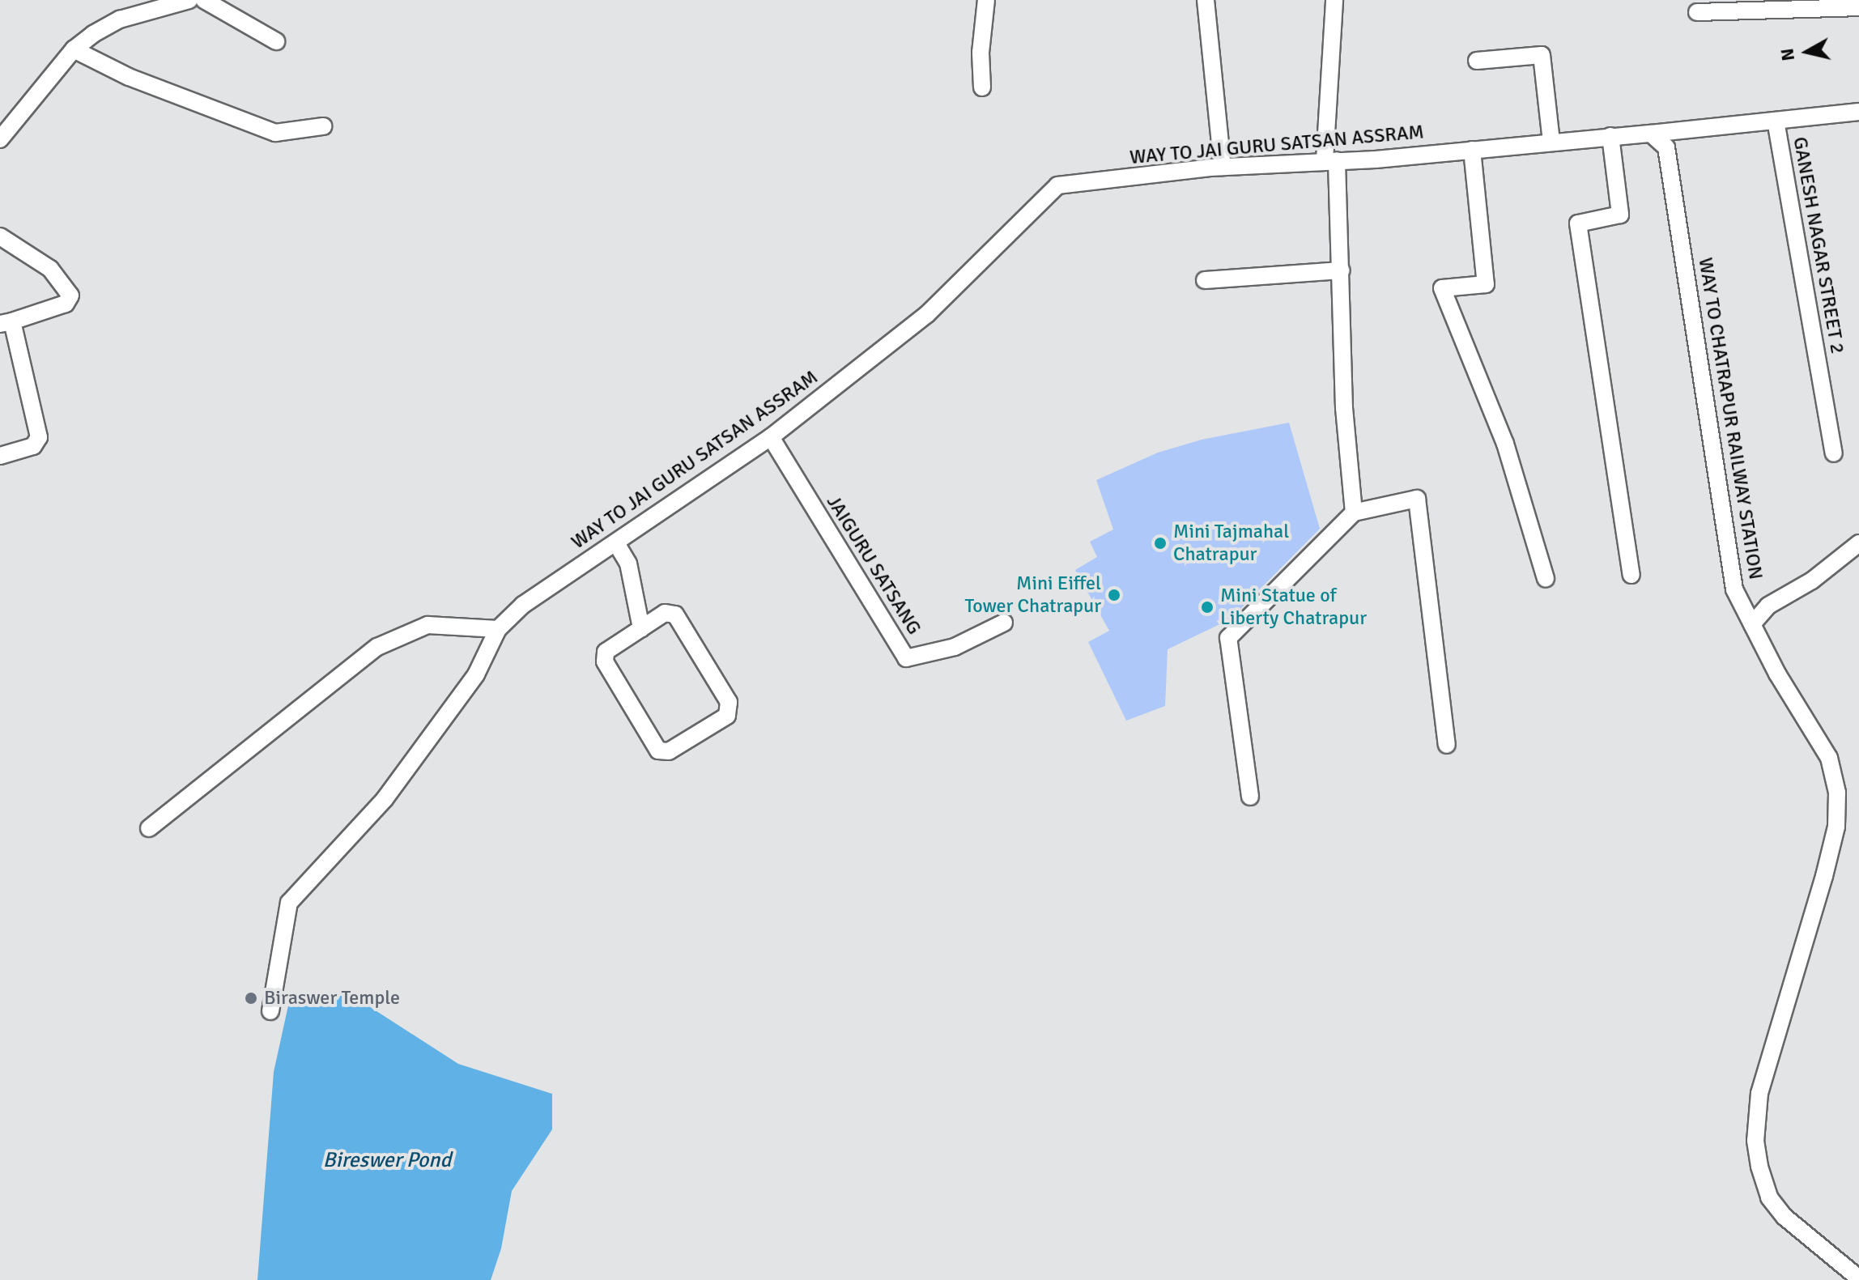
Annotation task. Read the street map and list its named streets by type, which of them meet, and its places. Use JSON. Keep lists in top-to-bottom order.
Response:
{
  "streets": {
    "street": [
      "WAY TO JAI GURU SATSAN ASSRAM",
      "GANESH NAGAR STREET 2",
      "WAY TO CHATRAPUR RAILWAY STATION",
      "JAIGURU SATSANG"
    ]
  },
  "crossings": [
    ["WAY TO JAI GURU SATSAN ASSRAM", "GANESH NAGAR STREET 2"],
    ["WAY TO JAI GURU SATSAN ASSRAM", "WAY TO CHATRAPUR RAILWAY STATION"],
    ["WAY TO JAI GURU SATSAN ASSRAM", "JAIGURU SATSANG"]
  ],
  "water": ["Bireswer Pond"],
  "places": [
    "Mini Tajmahal Chatrapur",
    "Mini Eiffel Tower Chatrapur",
    "Mini Statue of Liberty Chatrapur",
    "Biraswer Temple"
  ],
  "north": "left"
}
